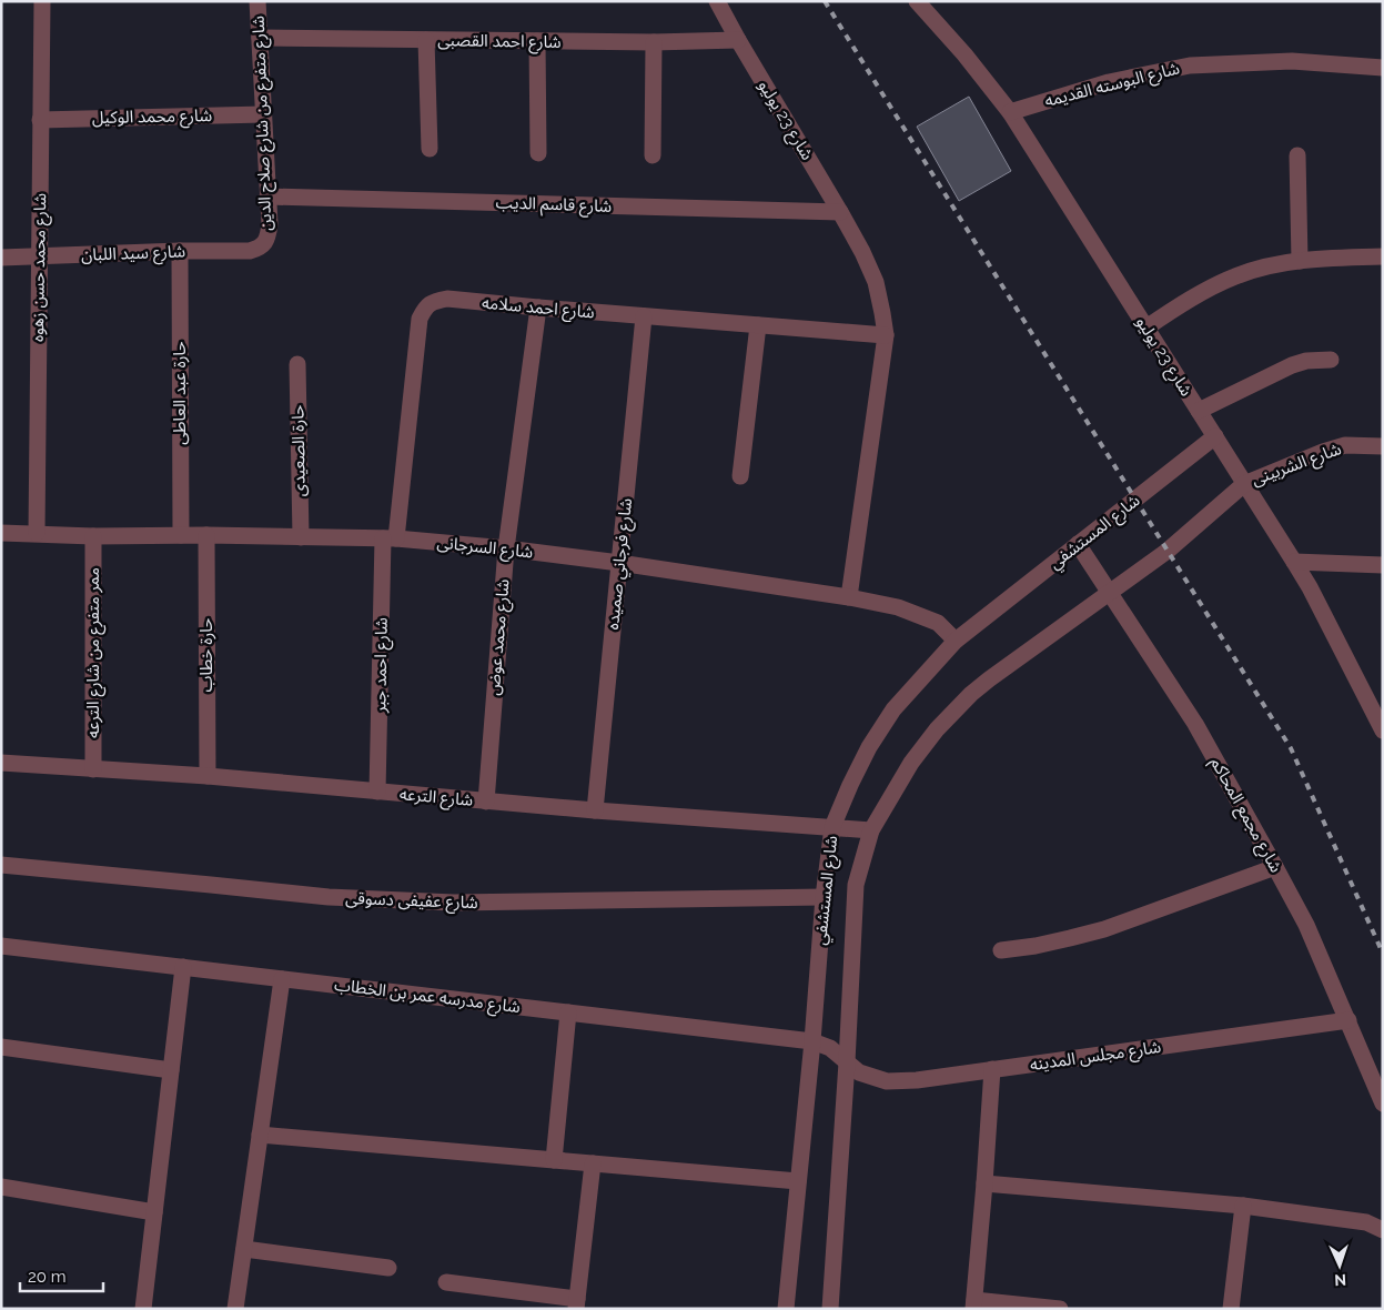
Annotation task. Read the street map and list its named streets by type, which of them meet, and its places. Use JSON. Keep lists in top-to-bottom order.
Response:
{
  "streets": {
    "street": [
      "شارع احمد القصبى",
      "شارع البوسته القديمه",
      "شارع محمد الوكيل",
      "شارع 23 يوليو",
      "شارع متفرع من شارع صلاح الدين",
      "شارع قاسم الديب",
      "شارع سيد اللبان",
      "شارع محمد حسن زهوه",
      "شارع احمد سلامه",
      "حارة عبد العاطى",
      "حارة الصعيدى",
      "شارع الشربينى",
      "شارع المستشفي",
      "شارع السرجانى",
      "شارع فرجاني صميده",
      "شارع محمد عوض",
      "ممر متفرع من شارع الترعه",
      "حارة خطاب",
      "شارع احمد جبر",
      "شارع الترعه",
      "شارع مجمع المحاكم",
      "شارع عفيفى دسوقى",
      "شارع مدرسه عمر بن الخطاب",
      "شارع مجلس المدينه"
    ]
  },
  "crossings": [
    ["شارع احمد القصبى", "شارع 23 يوليو"],
    ["شارع احمد القصبى", "شارع متفرع من شارع صلاح الدين"],
    ["شارع البوسته القديمه", "شارع 23 يوليو"],
    ["شارع محمد الوكيل", "شارع متفرع من شارع صلاح الدين"],
    ["شارع محمد الوكيل", "شارع محمد حسن زهوه"],
    ["شارع 23 يوليو", "شارع قاسم الديب"],
    ["شارع 23 يوليو", "شارع احمد سلامه"],
    ["شارع 23 يوليو", "شارع الشربينى"],
    ["شارع 23 يوليو", "شارع المستشفي"],
    ["شارع 23 يوليو", "شارع السرجانى"],
    ["شارع متفرع من شارع صلاح الدين", "شارع قاسم الديب"],
    ["شارع متفرع من شارع صلاح الدين", "شارع سيد اللبان"],
    ["شارع سيد اللبان", "شارع محمد حسن زهوه"],
    ["شارع سيد اللبان", "حارة عبد العاطى"],
    ["شارع محمد حسن زهوه", "شارع السرجانى"],
    ["شارع احمد سلامه", "شارع السرجانى"],
    ["شارع احمد سلامه", "شارع فرجاني صميده"],
    ["شارع احمد سلامه", "شارع محمد عوض"],
    ["شارع احمد سلامه", "شارع احمد جبر"],
    ["حارة عبد العاطى", "شارع السرجانى"],
    ["حارة الصعيدى", "شارع السرجانى"],
    ["شارع الشربينى", "شارع المستشفي"],
    ["شارع المستشفي", "شارع السرجانى"],
    ["شارع المستشفي", "شارع الترعه"],
    ["شارع المستشفي", "شارع مجمع المحاكم"],
    ["شارع المستشفي", "شارع عفيفى دسوقى"],
    ["شارع المستشفي", "شارع مدرسه عمر بن الخطاب"],
    ["شارع المستشفي", "شارع مجلس المدينه"],
    ["شارع السرجانى", "شارع فرجاني صميده"],
    ["شارع السرجانى", "شارع محمد عوض"],
    ["شارع السرجانى", "ممر متفرع من شارع الترعه"],
    ["شارع السرجانى", "حارة خطاب"],
    ["شارع السرجانى", "شارع احمد جبر"],
    ["شارع فرجاني صميده", "شارع الترعه"],
    ["شارع محمد عوض", "شارع الترعه"],
    ["ممر متفرع من شارع الترعه", "شارع الترعه"],
    ["حارة خطاب", "شارع الترعه"],
    ["شارع احمد جبر", "شارع الترعه"],
    ["شارع مجمع المحاكم", "شارع مجلس المدينه"],
    ["شارع مدرسه عمر بن الخطاب", "شارع مجلس المدينه"]
  ],
  "scale_bar": "20 m",
  "north": "bottom"
}
